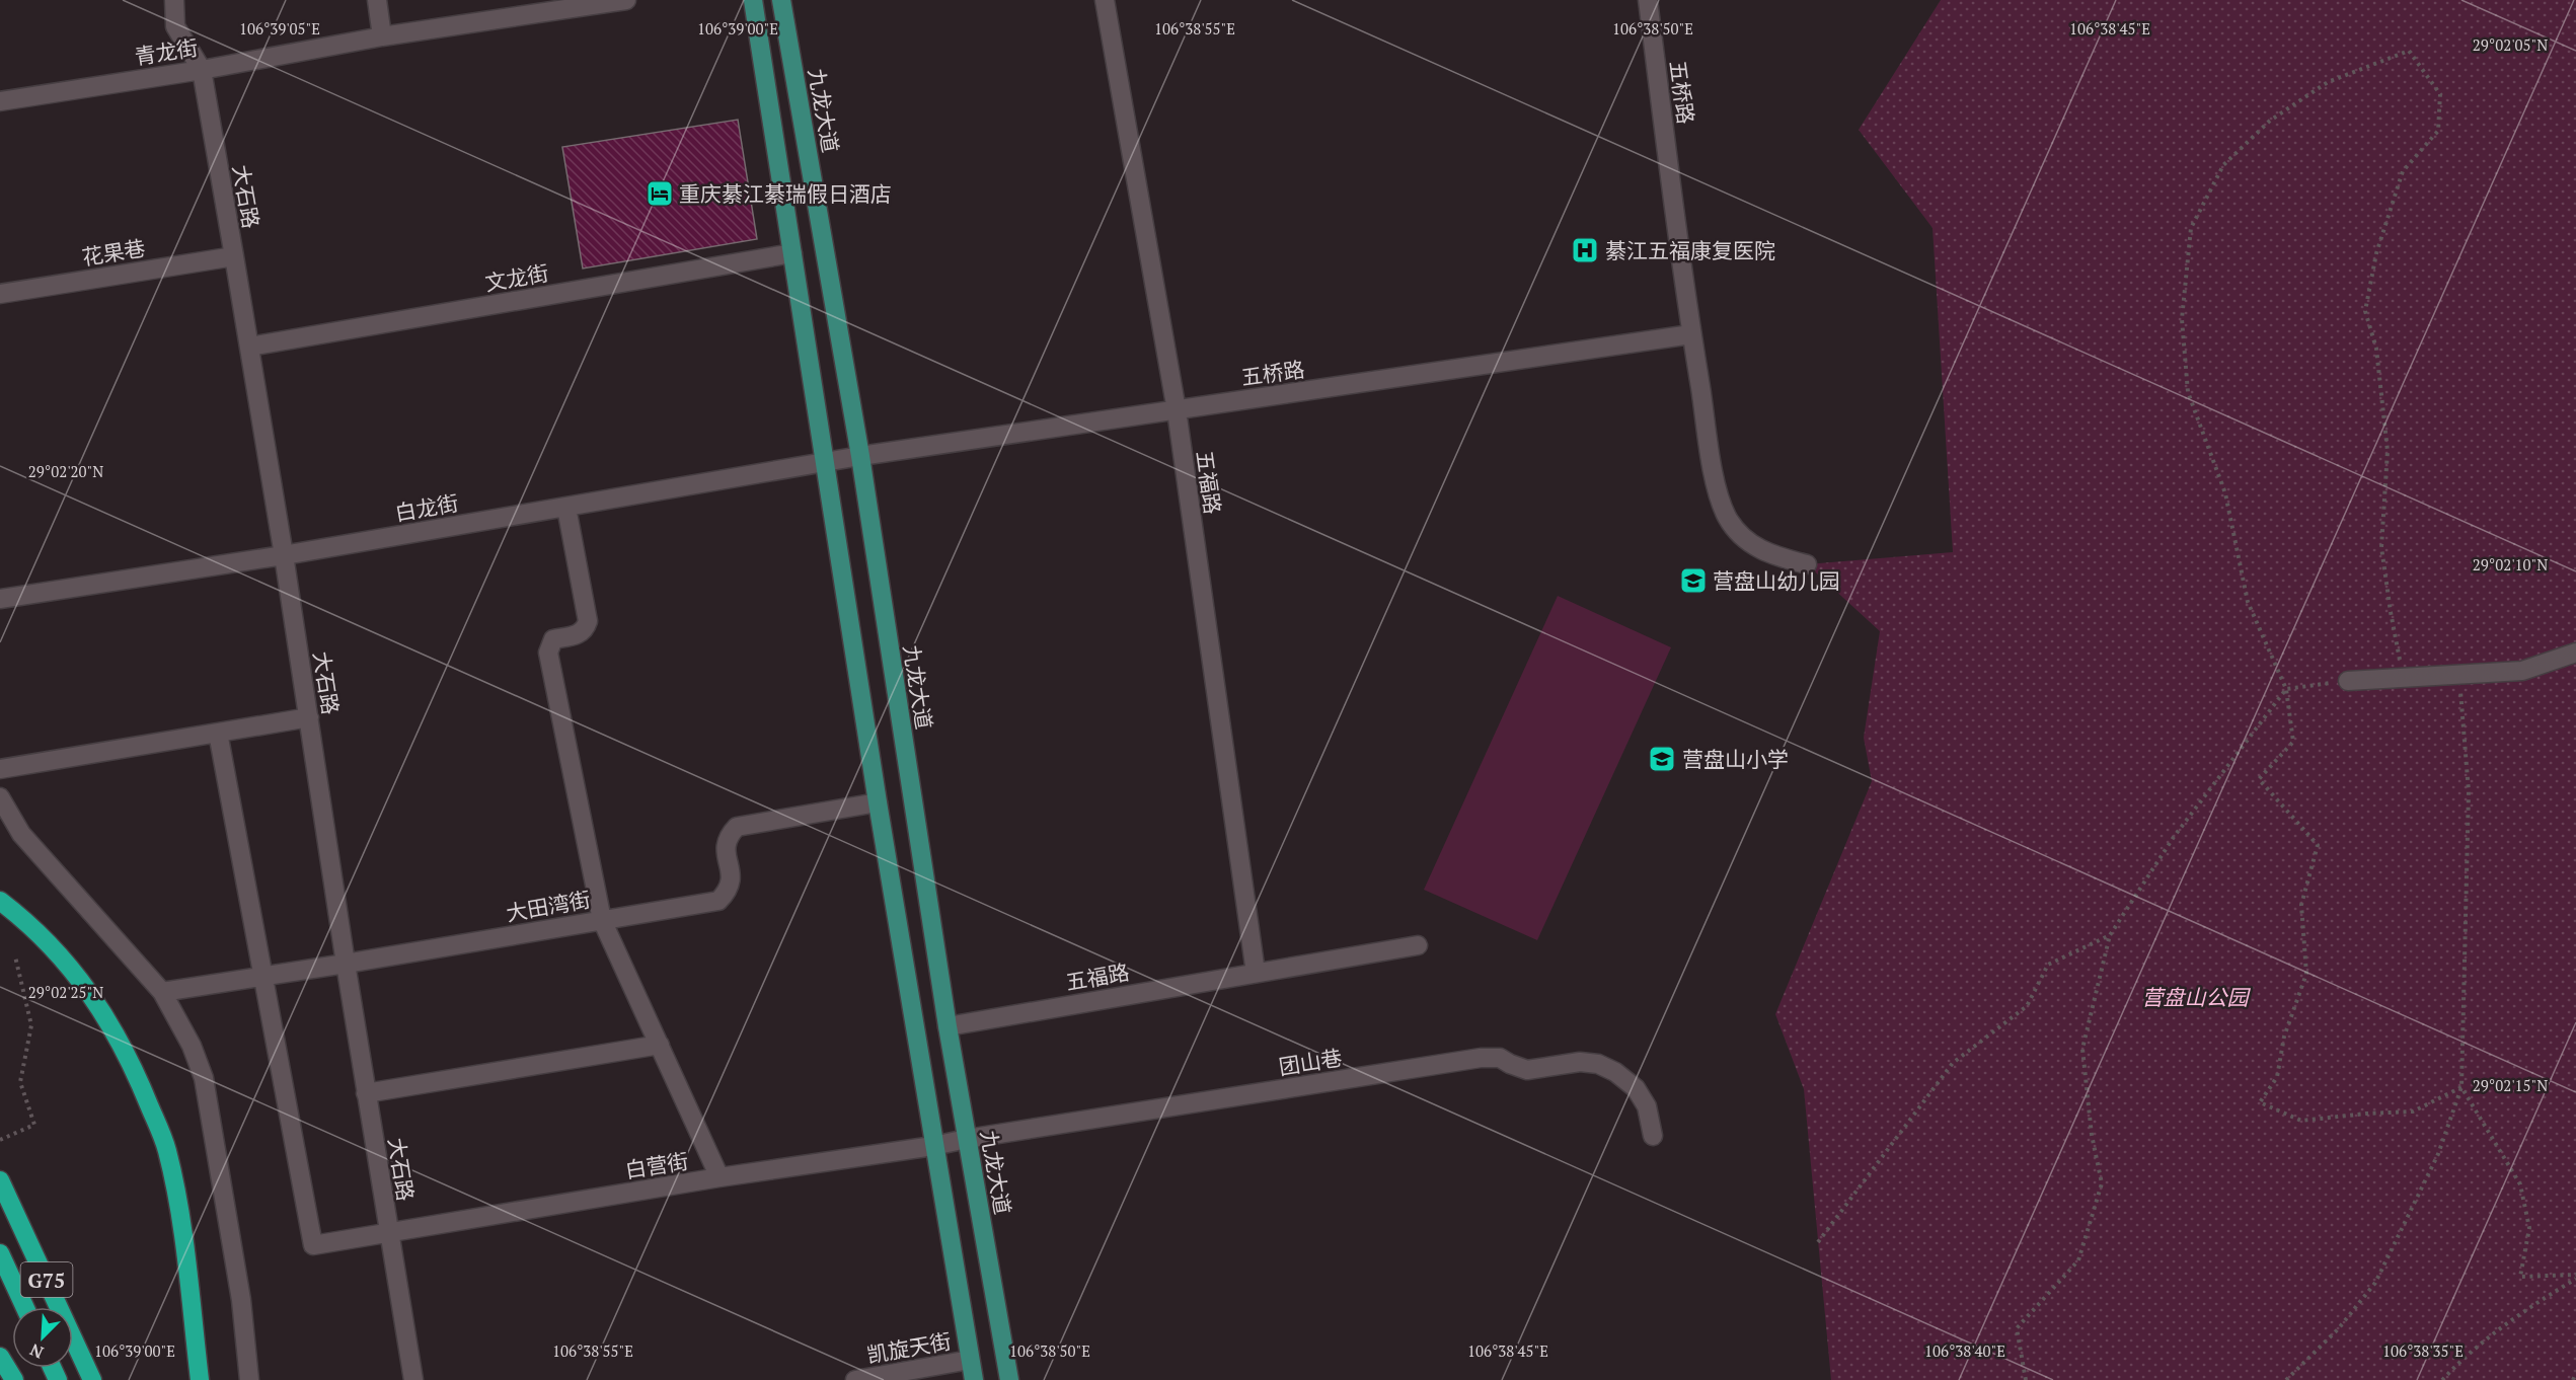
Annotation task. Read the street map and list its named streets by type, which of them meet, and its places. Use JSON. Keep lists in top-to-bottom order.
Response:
{
  "streets": {
    "highway": ["G75"],
    "main road": ["九龙大道"],
    "street": [
      "青龙街",
      "五桥路",
      "大石路",
      "花果巷",
      "文龙街",
      "五福路",
      "白龙街",
      "大田湾街",
      "团山巷",
      "白营街",
      "凯旋天街"
    ]
  },
  "crossings": [
    ["青龙街", "大石路"],
    ["五桥路", "九龙大道"],
    ["五桥路", "五福路"],
    ["五桥路", "白龙街"],
    ["九龙大道", "五福路"],
    ["九龙大道", "白龙街"],
    ["九龙大道", "团山巷"],
    ["大石路", "花果巷"],
    ["大石路", "文龙街"],
    ["大石路", "白龙街"],
    ["大石路", "大田湾街"],
    ["大石路", "白营街"],
    ["大田湾街", "白营街"],
    ["团山巷", "白营街"]
  ],
  "parks": ["营盘山公园"],
  "places": {
    "hotel": ["重庆綦江綦瑞假日酒店"],
    "hospital": ["綦江五福康复医院"],
    "school or university": ["营盘山幼儿园", "营盘山小学"]
  },
  "north": "bottom left",
  "coordinates": [
    "106°39'05\"E",
    "106°39'00\"E",
    "106°38'55\"E",
    "106°38'50\"E",
    "106°38'45\"E",
    "29°02'05\"N",
    "29°02'20\"N",
    "29°02'10\"N",
    "29°02'25\"N",
    "29°02'15\"N",
    "106°38'40\"E",
    "106°38'35\"E"
  ]
}
